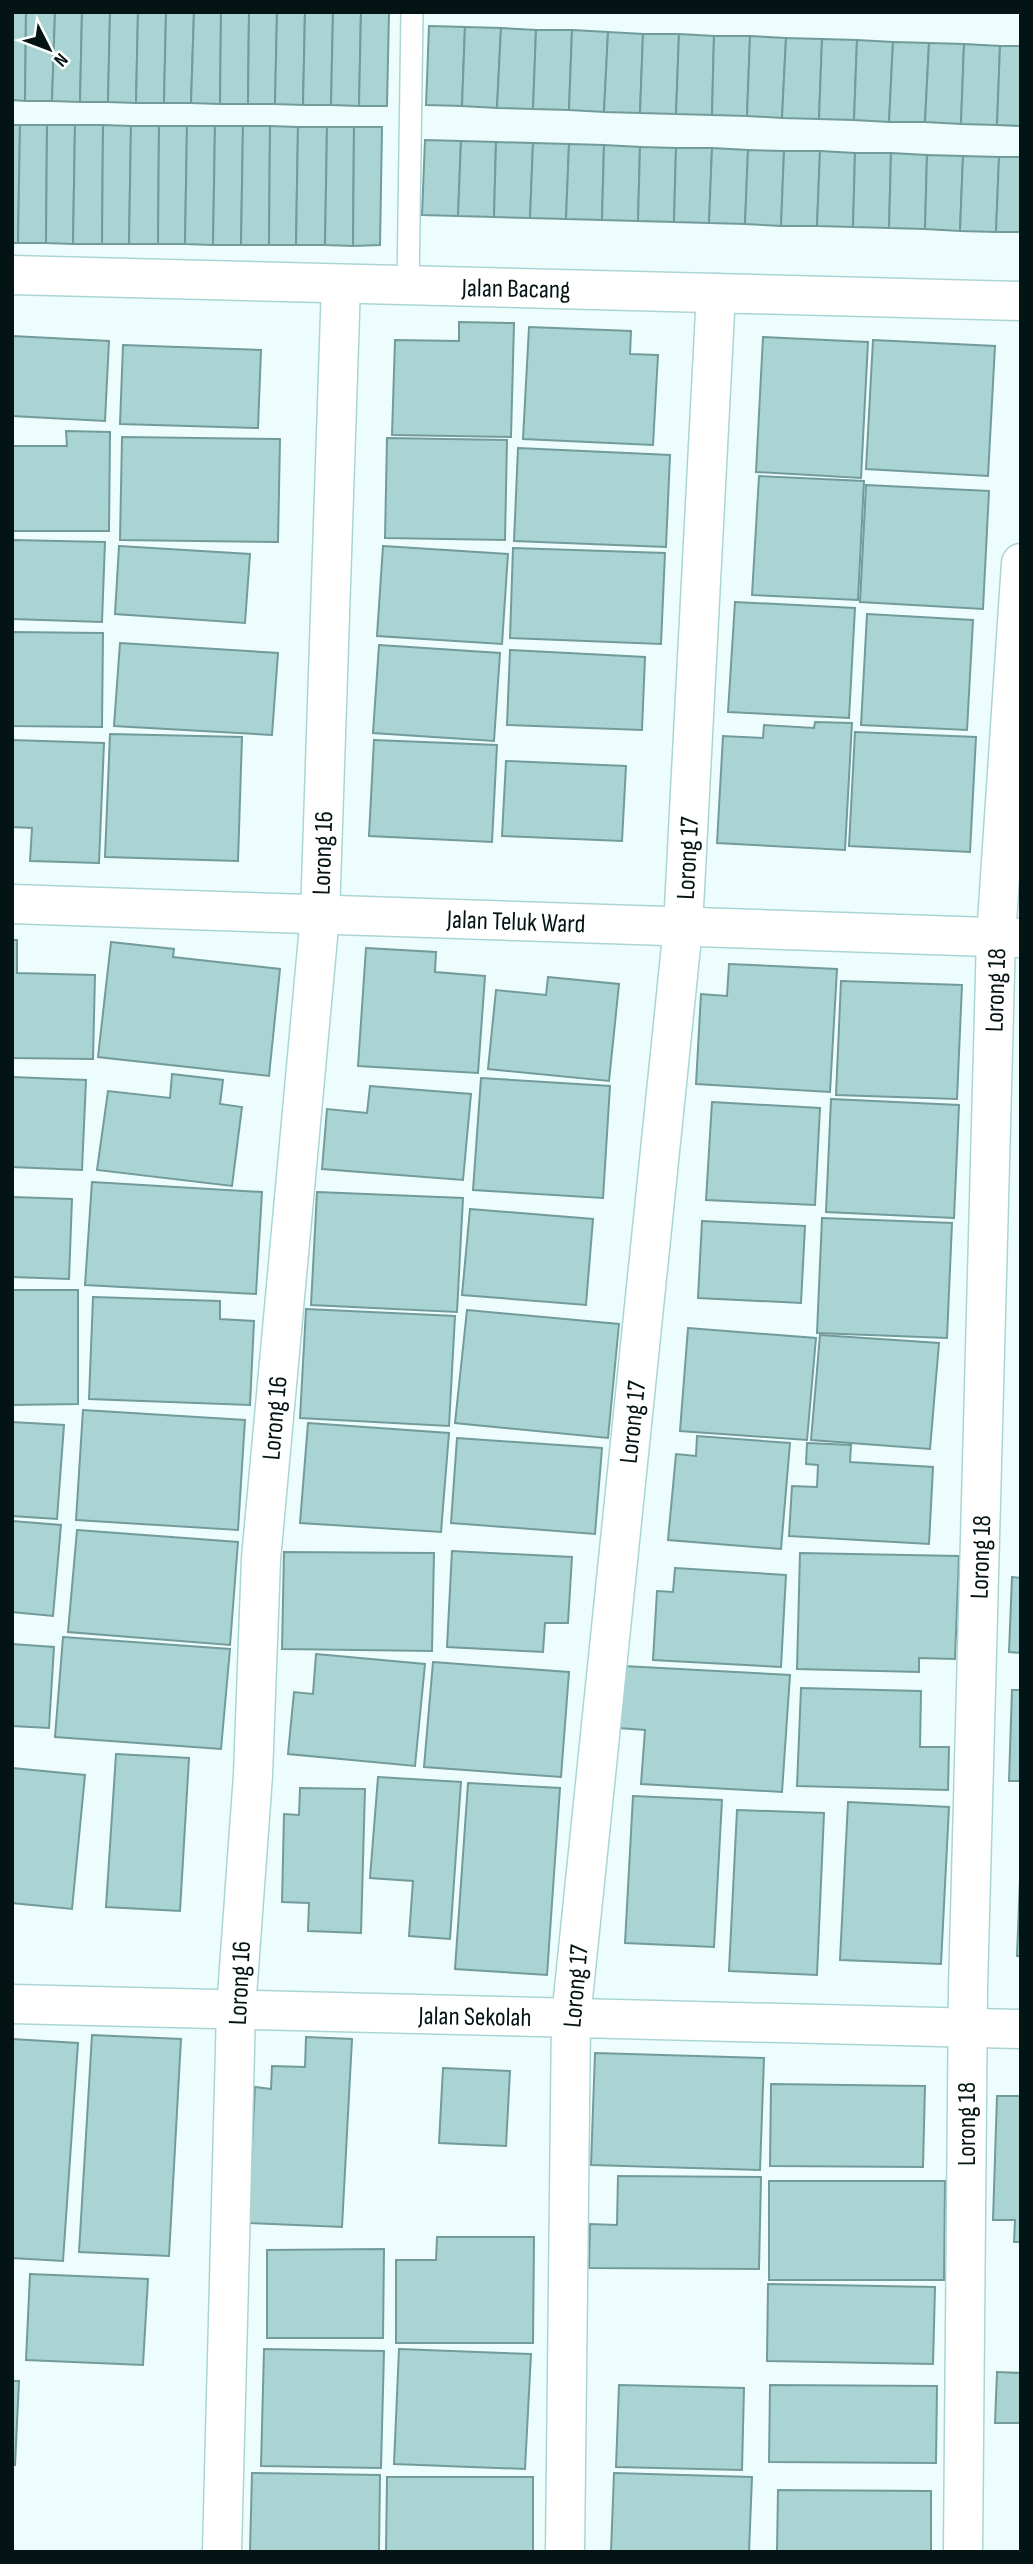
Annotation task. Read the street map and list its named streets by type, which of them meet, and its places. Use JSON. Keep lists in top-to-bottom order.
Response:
{
  "streets": {
    "street": [
      "Jalan Bacang",
      "Lorong 16",
      "Lorong 17",
      "Jalan Teluk Ward",
      "Lorong 18",
      "Jalan Sekolah"
    ]
  },
  "crossings": [
    ["Jalan Bacang", "Lorong 16"],
    ["Jalan Bacang", "Lorong 17"],
    ["Lorong 16", "Jalan Teluk Ward"],
    ["Lorong 16", "Jalan Sekolah"],
    ["Lorong 17", "Jalan Teluk Ward"],
    ["Lorong 17", "Jalan Sekolah"],
    ["Jalan Teluk Ward", "Lorong 18"],
    ["Lorong 18", "Jalan Sekolah"]
  ],
  "north": "bottom right"
}
